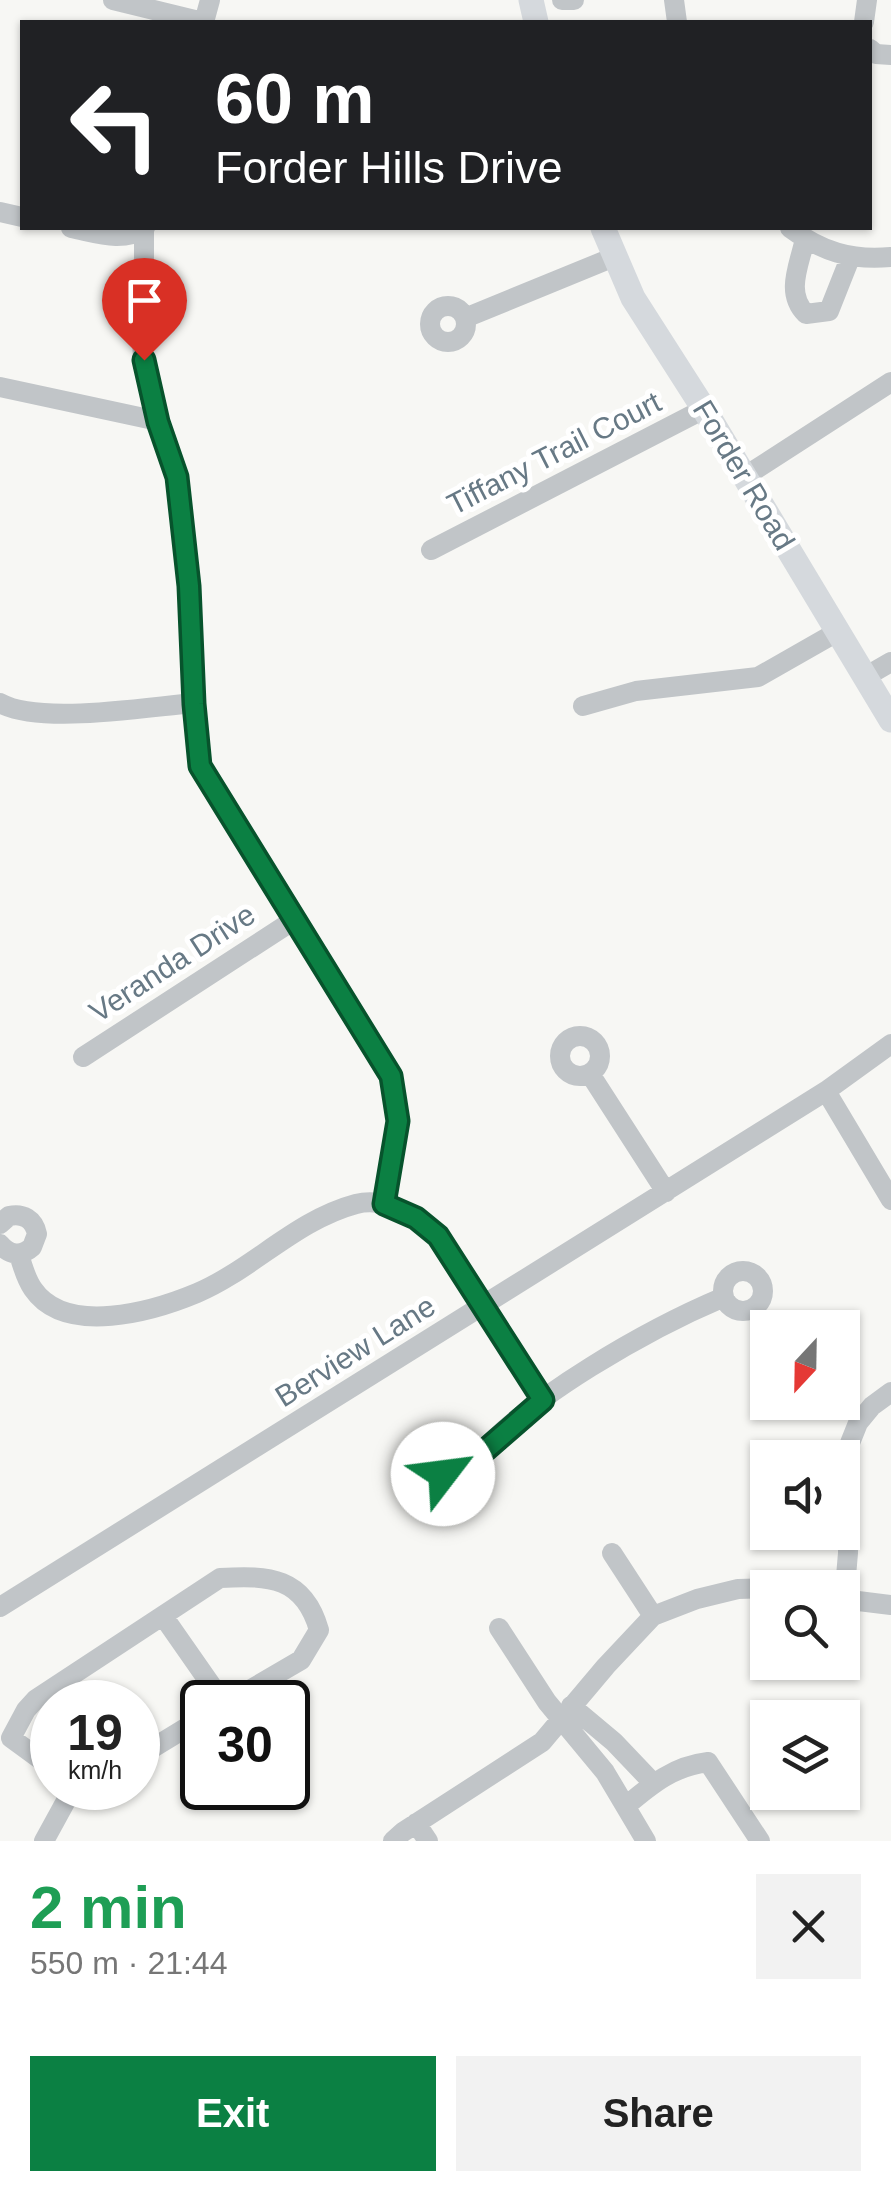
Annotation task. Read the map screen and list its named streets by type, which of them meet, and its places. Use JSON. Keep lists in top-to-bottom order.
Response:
{
  "streets": {
    "main road": ["Forder Road"],
    "street": ["Tiffany Trail Court", "Veranda Drive", "Berview Lane"]
  },
  "crossings": [
    ["Tiffany Trail Court", "Forder Road"]
  ],
  "north": "bottom",
  "page": {
    "turn": ["60 m", "Forder Hills Drive"],
    "speed": "19 km/h",
    "limit": "30",
    "heading": ["2 min", "550 m · 21:44"],
    "buttons": ["Exit", "Share"]
  }
}
